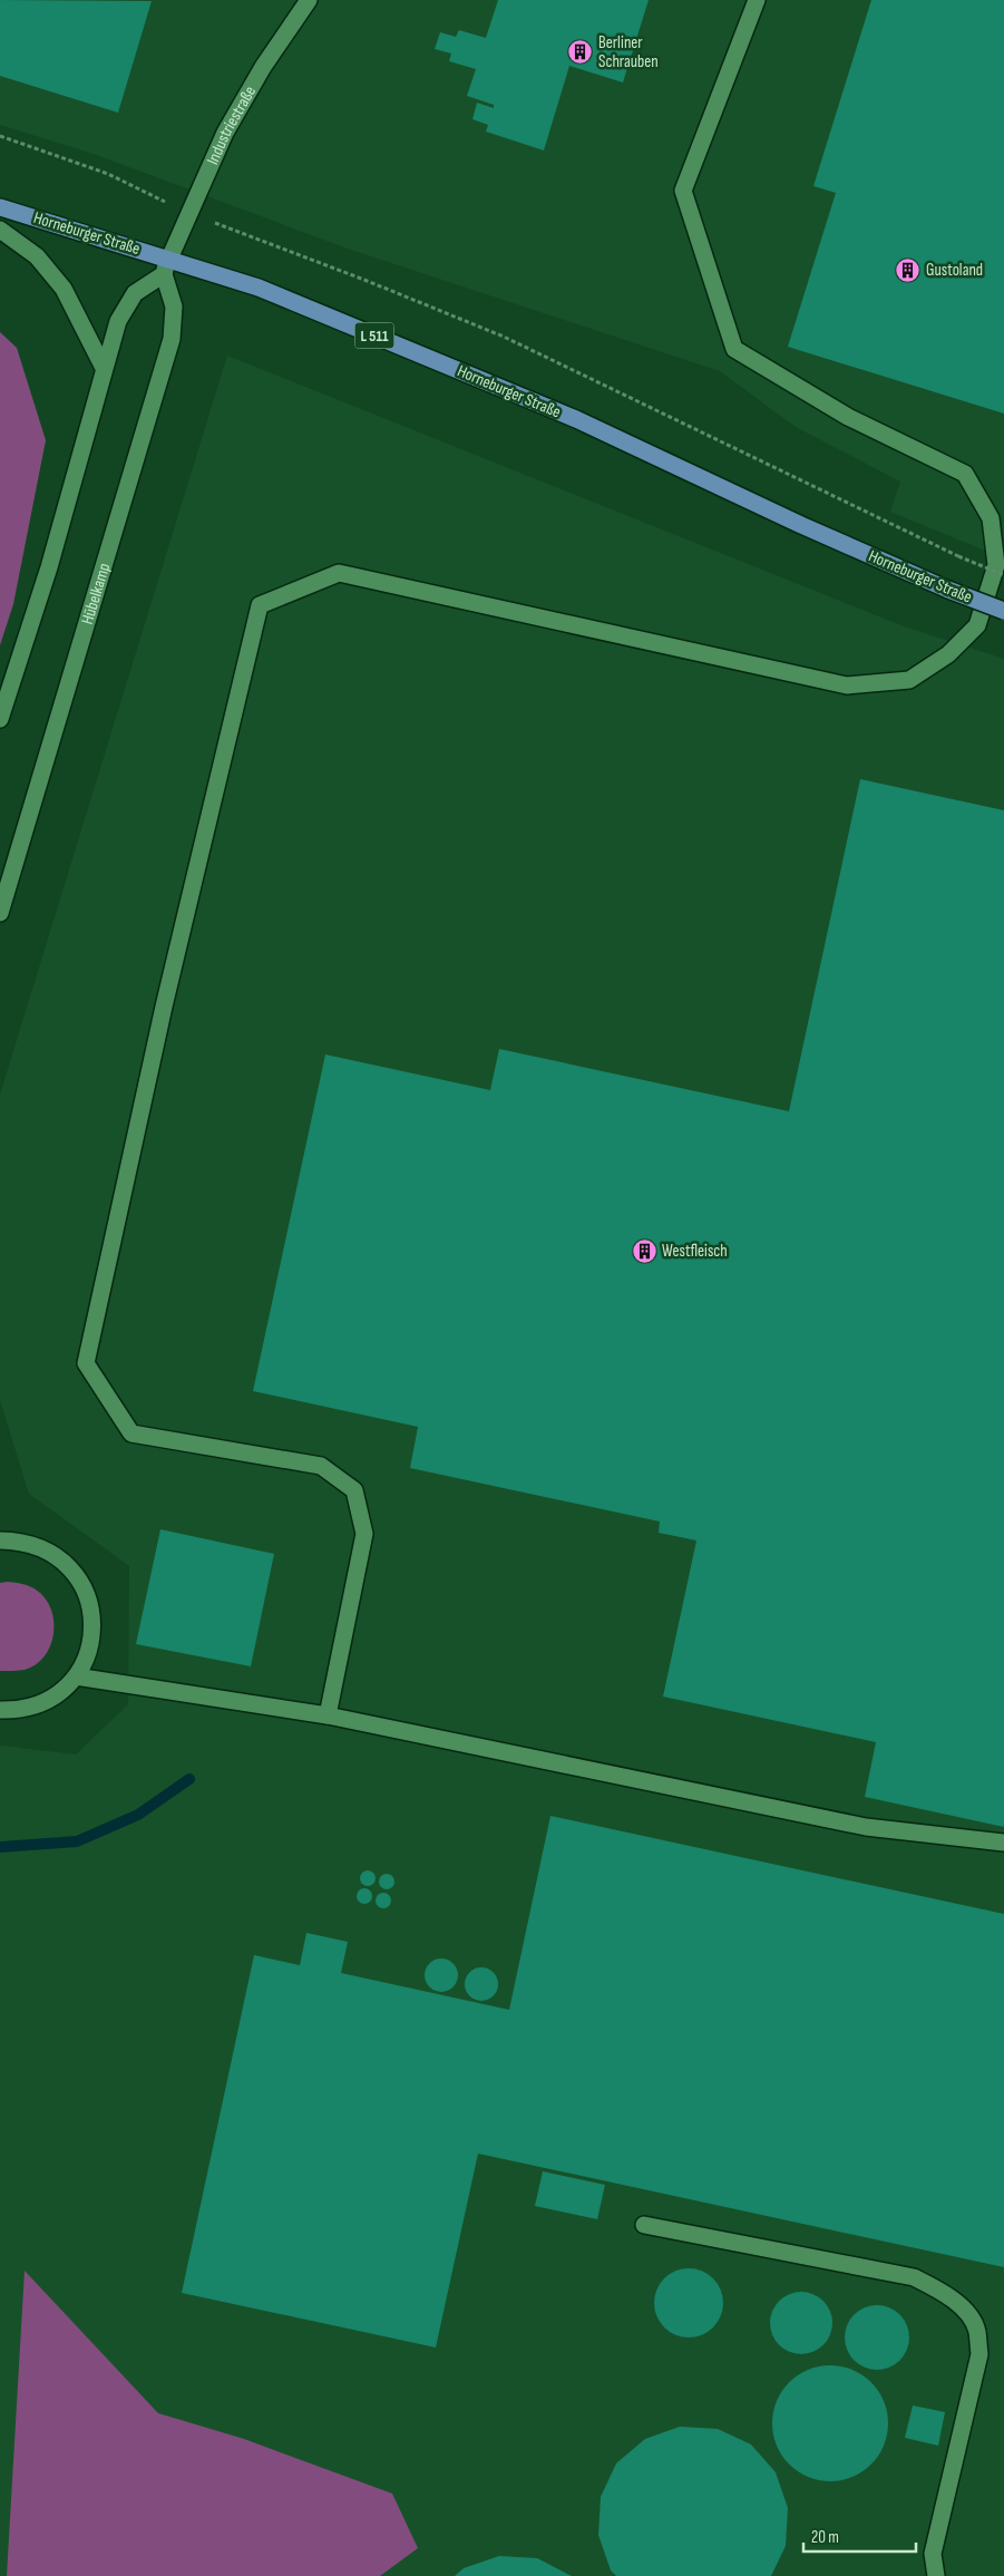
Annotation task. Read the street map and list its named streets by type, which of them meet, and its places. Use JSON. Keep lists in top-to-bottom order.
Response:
{
  "streets": {
    "main road": ["Horneburger Straße", "L 511"],
    "street": ["Industriestraße", "Hübelkamp"]
  },
  "crossings": [
    ["Industriestraße", "Horneburger Straße"],
    ["Industriestraße", "Hübelkamp"],
    ["Horneburger Straße", "Hübelkamp"]
  ],
  "places": {
    "building": ["Berliner Schrauben", "Gustoland", "Westfleisch"]
  },
  "scale_bar": "20 m"
}
